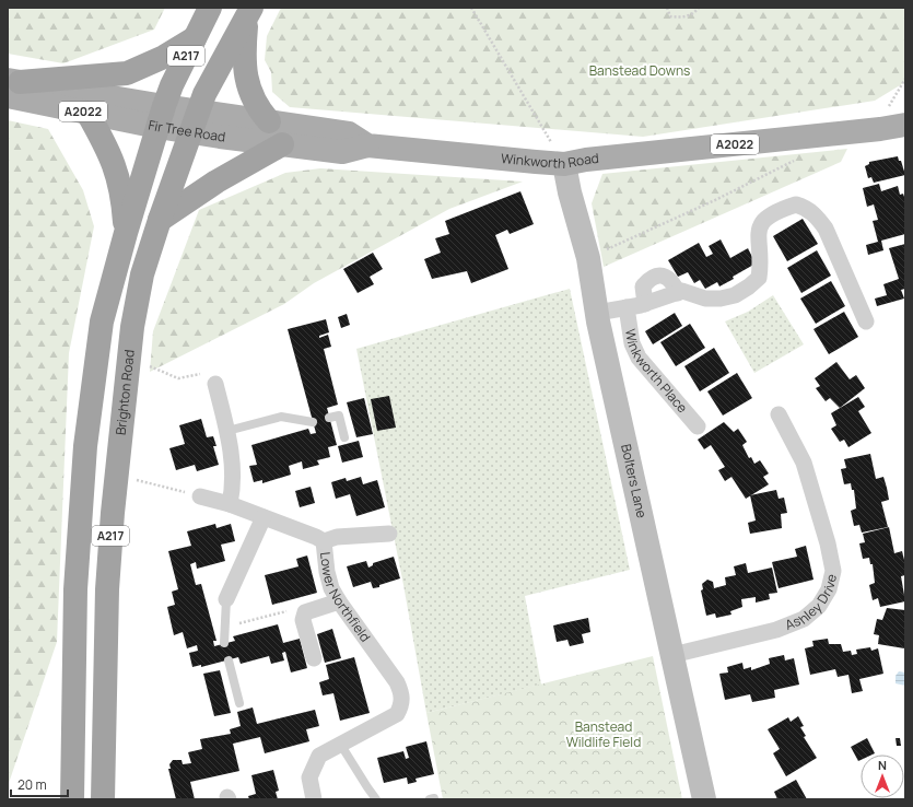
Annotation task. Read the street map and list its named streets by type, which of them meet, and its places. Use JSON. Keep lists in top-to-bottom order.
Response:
{
  "streets": {
    "highway": ["A217", "Brighton Road"],
    "main road": [
      "A2022",
      "Fir Tree Road",
      "Winkworth Road",
      "Bolters Lane"
    ],
    "street": ["Winkworth Place", "Lower Northfield", "Ashley Drive"]
  },
  "crossings": [
    ["A217", "Fir Tree Road"],
    ["Fir Tree Road", "Winkworth Road"],
    ["Fir Tree Road", "Brighton Road"],
    ["Winkworth Road", "Brighton Road"],
    ["Winkworth Road", "Bolters Lane"],
    ["Winkworth Place", "Bolters Lane"],
    ["Bolters Lane", "Ashley Drive"]
  ],
  "parks": ["Banstead Downs", "Banstead Wildlife Field"],
  "scale_bar": "20 m",
  "north": "top"
}
